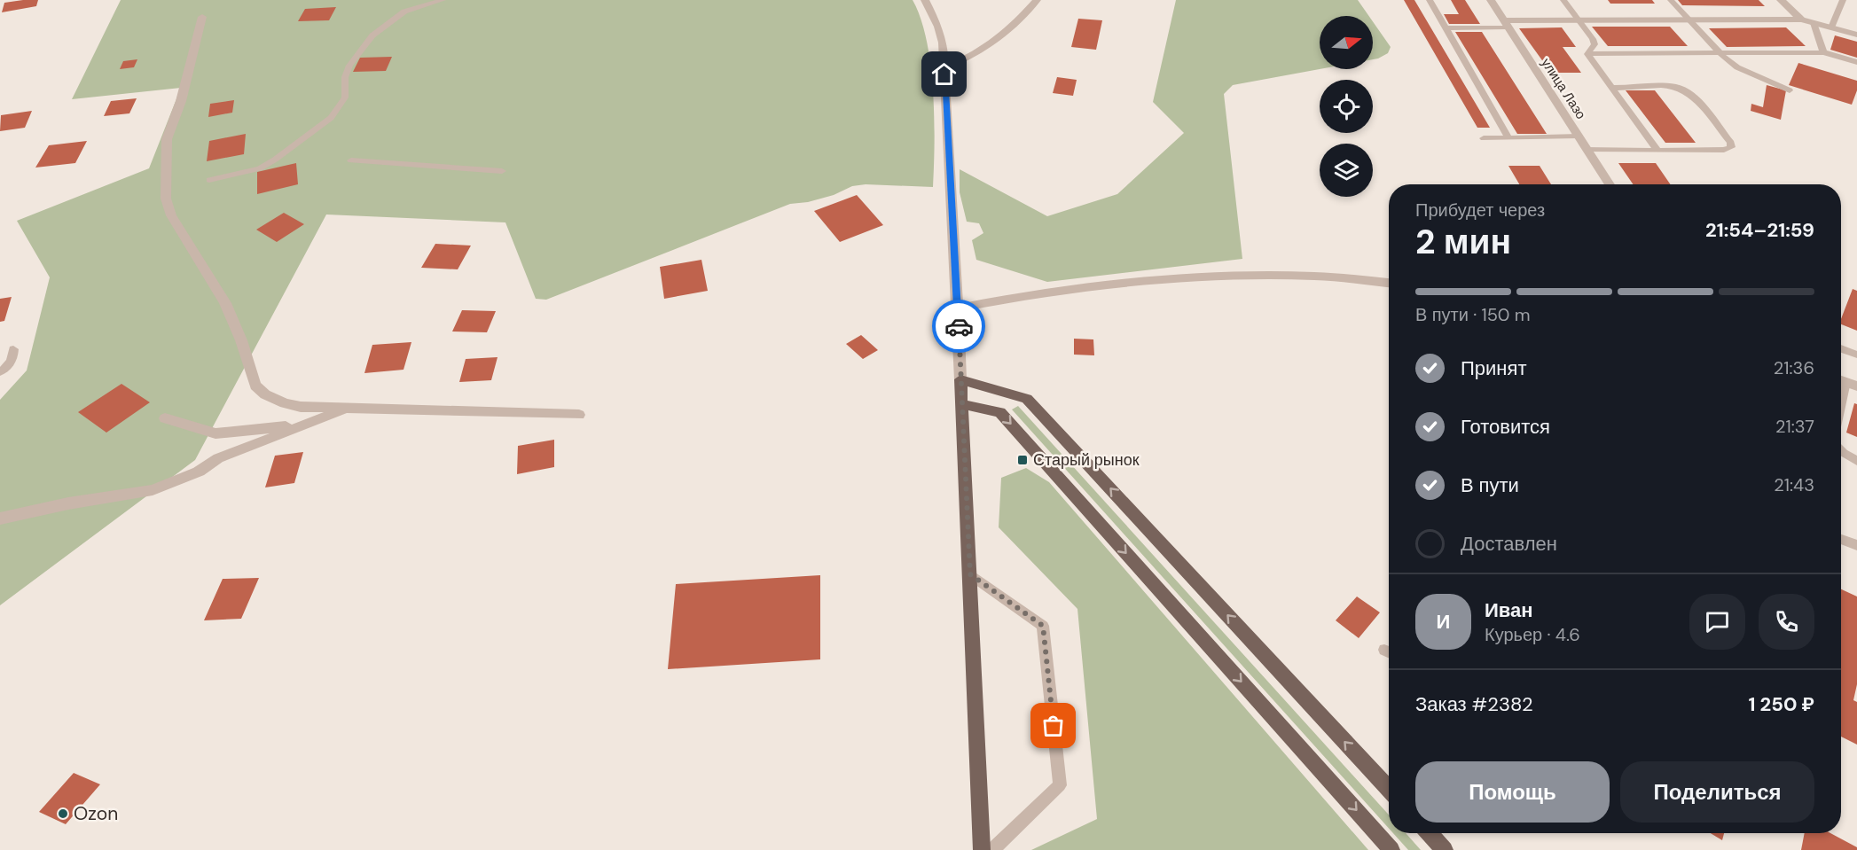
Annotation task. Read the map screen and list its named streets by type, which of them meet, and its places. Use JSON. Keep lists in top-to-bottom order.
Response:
{
  "streets": {
    "street": ["улица Лазо"]
  },
  "places": {
    "transit": ["Старый рынок"],
    "other": ["Ozon"]
  },
  "north": "right",
  "page": {
    "heading": ["2 мин", "Прибудет через", "21:54–21:59"],
    "panel": [
      "Иван",
      "Курьер · 4.6",
      "Заказ #2382",
      "1 250 ₽"
    ],
    "bar": "В пути · 150 m",
    "list": [
      ["Принят", "21:36"],
      ["Готовится", "21:37"],
      ["В пути", "21:43"],
      "Доставлен"
    ],
    "round": "И",
    "buttons": ["Помощь", "Поделиться"]
  }
}
